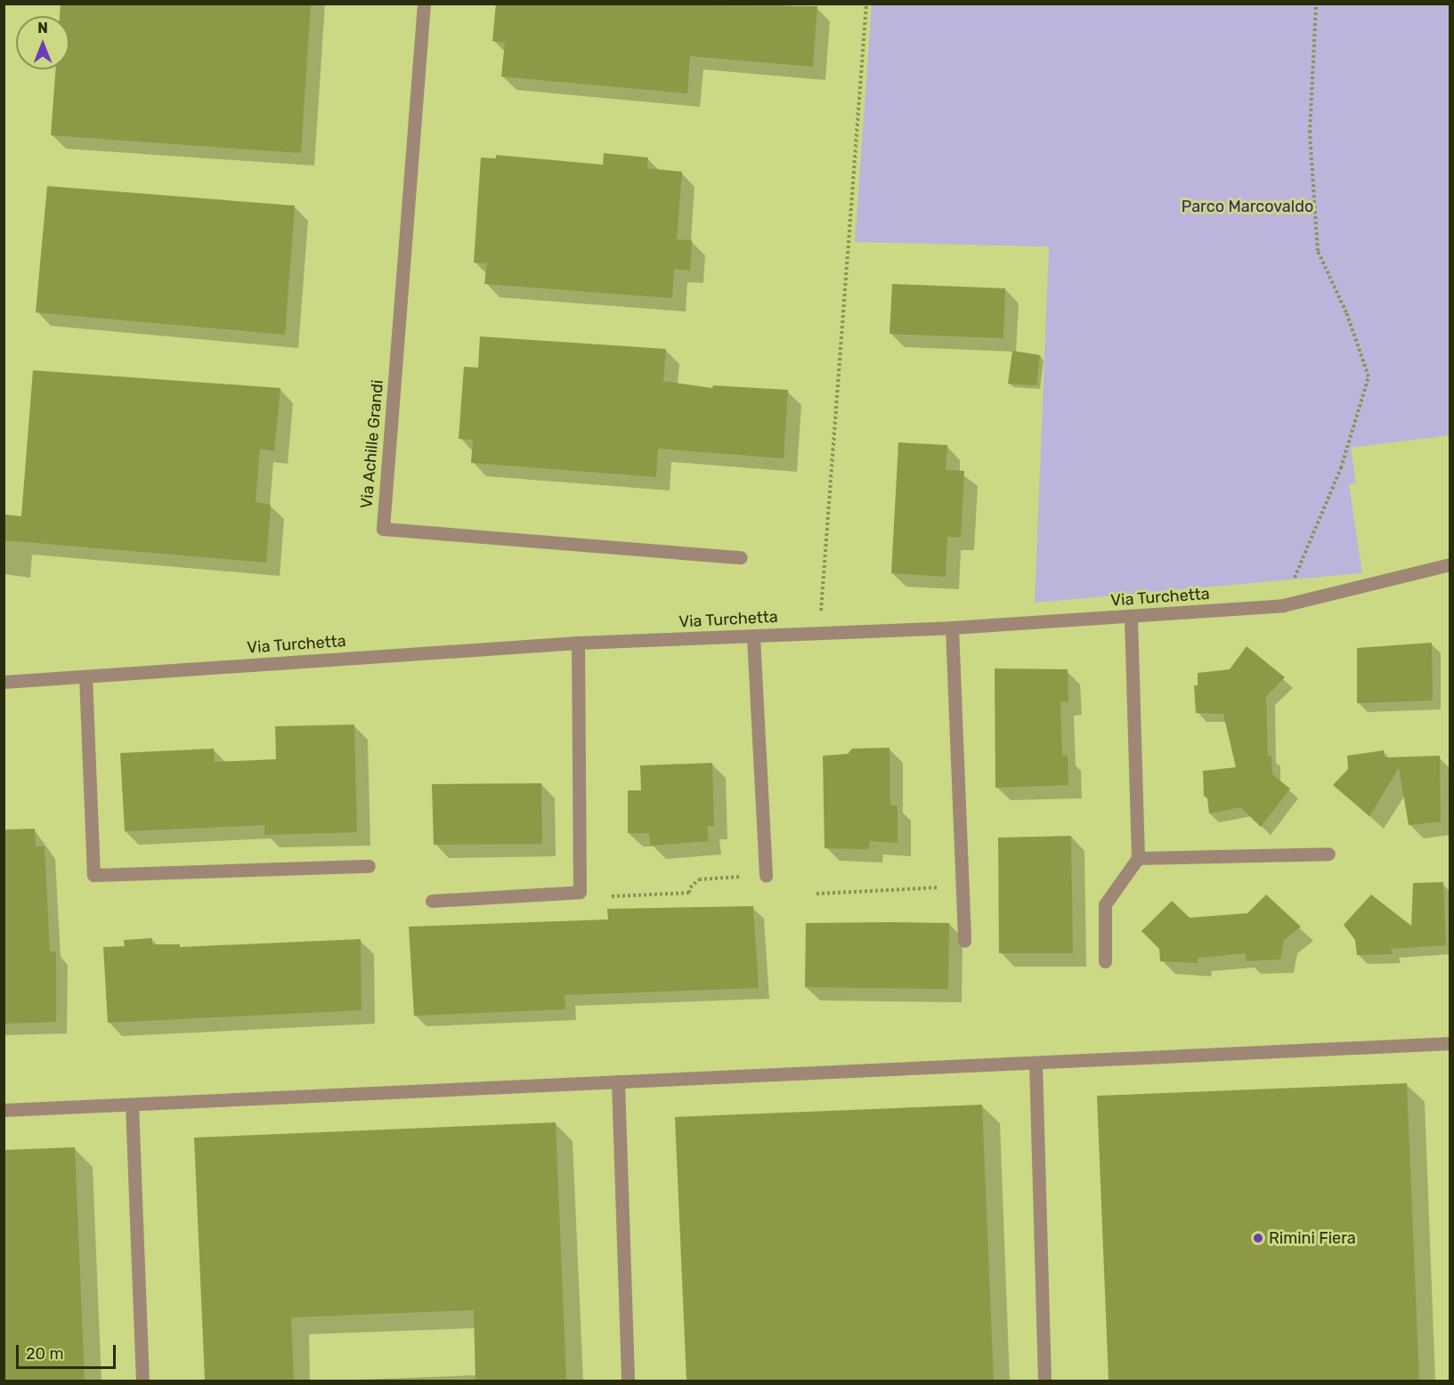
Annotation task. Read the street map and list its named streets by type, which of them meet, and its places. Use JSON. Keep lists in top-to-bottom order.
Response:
{
  "streets": {
    "street": ["Via Achille Grandi", "Via Turchetta"]
  },
  "parks": ["Parco Marcovaldo"],
  "places": ["Rimini Fiera"],
  "scale_bar": "20 m",
  "north": "top"
}
